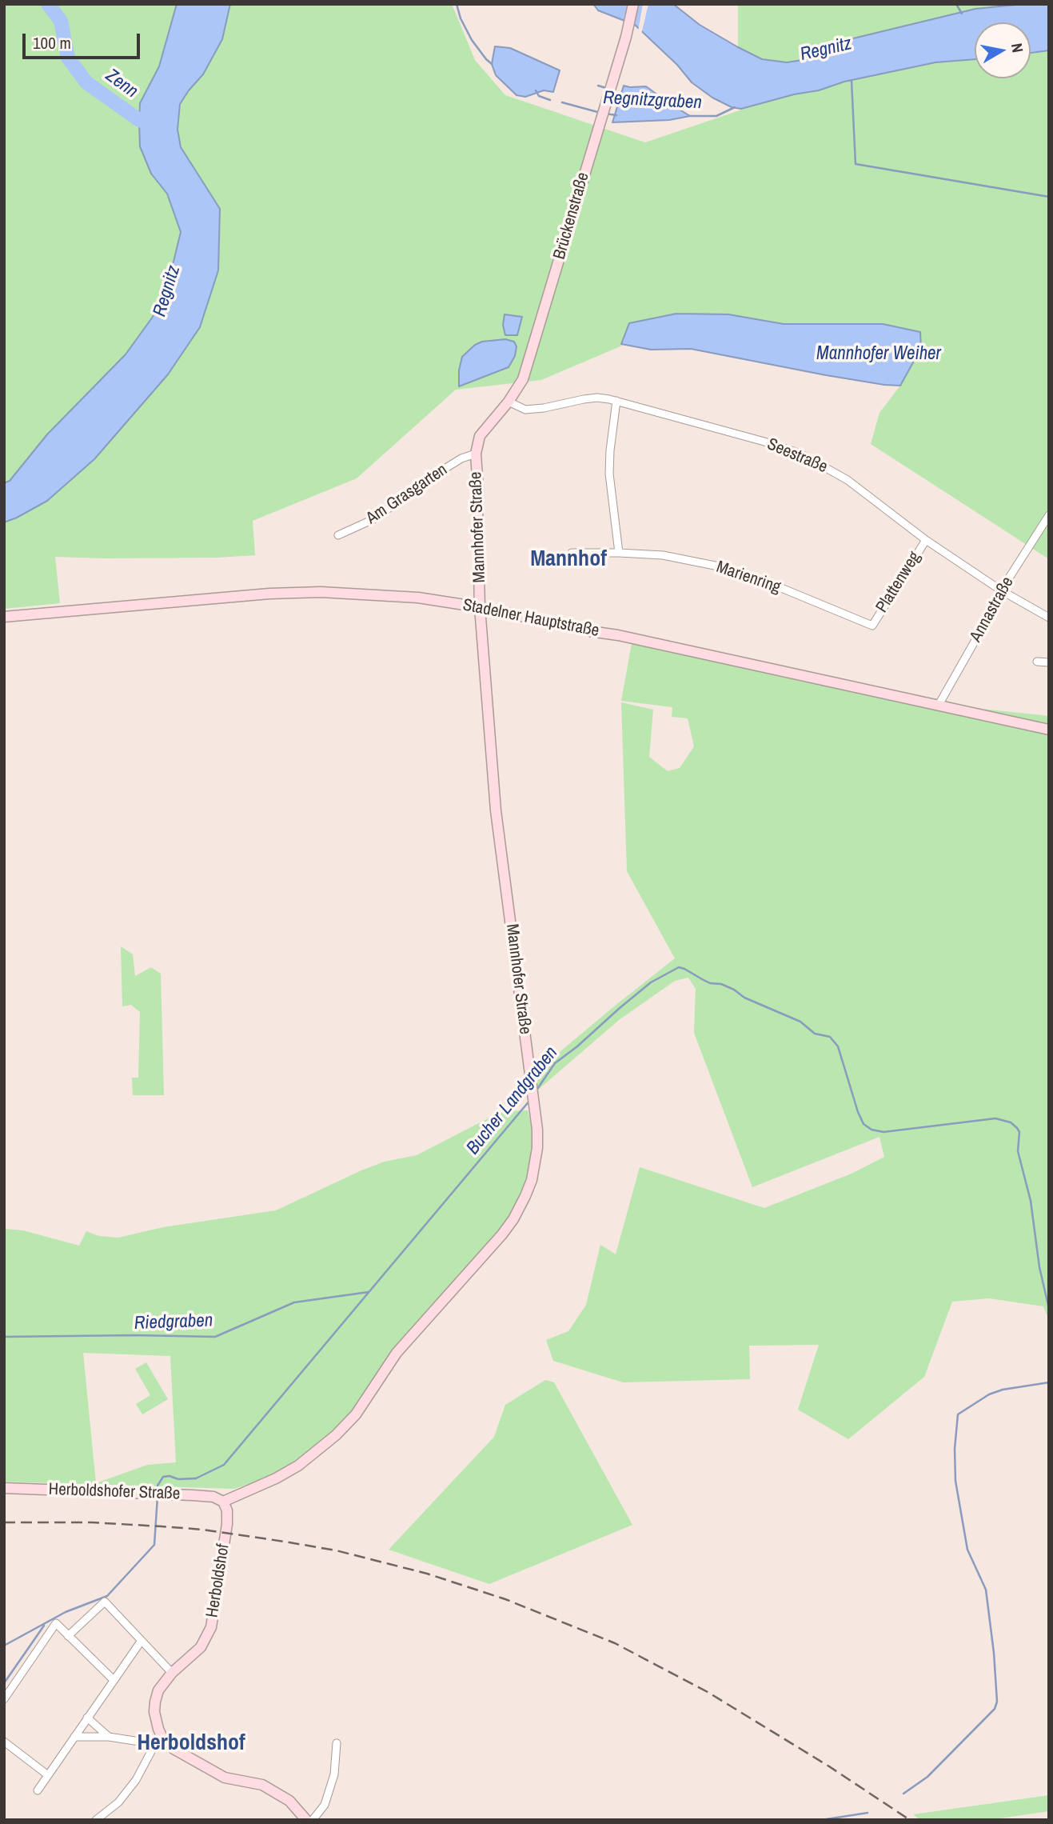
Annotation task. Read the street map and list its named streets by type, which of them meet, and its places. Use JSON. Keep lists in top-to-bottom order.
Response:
{
  "streets": {
    "main road": [
      "Brückenstraße",
      "Mannhofer Straße",
      "Stadelner Hauptstraße",
      "Herboldshofer Straße",
      "Herboldshof"
    ],
    "street": [
      "Seestraße",
      "Am Grasgarten",
      "Marienring",
      "Plattenweg",
      "Annastraße"
    ]
  },
  "crossings": [
    ["Brückenstraße", "Seestraße"],
    ["Brückenstraße", "Mannhofer Straße"],
    ["Seestraße", "Mannhofer Straße"],
    ["Seestraße", "Plattenweg"],
    ["Seestraße", "Annastraße"],
    ["Am Grasgarten", "Mannhofer Straße"],
    ["Mannhofer Straße", "Stadelner Hauptstraße"],
    ["Mannhofer Straße", "Herboldshofer Straße"],
    ["Mannhofer Straße", "Herboldshof"],
    ["Marienring", "Plattenweg"],
    ["Annastraße", "Stadelner Hauptstraße"],
    ["Herboldshofer Straße", "Herboldshof"]
  ],
  "districts": ["Mannhof", "Herboldshof"],
  "water": [
    "Regnitz",
    "Zenn",
    "Regnitzgraben",
    "Mannhofer Weiher",
    "Bucher Landgraben",
    "Riedgraben"
  ],
  "scale_bar": "100 m",
  "north": "right"
}
